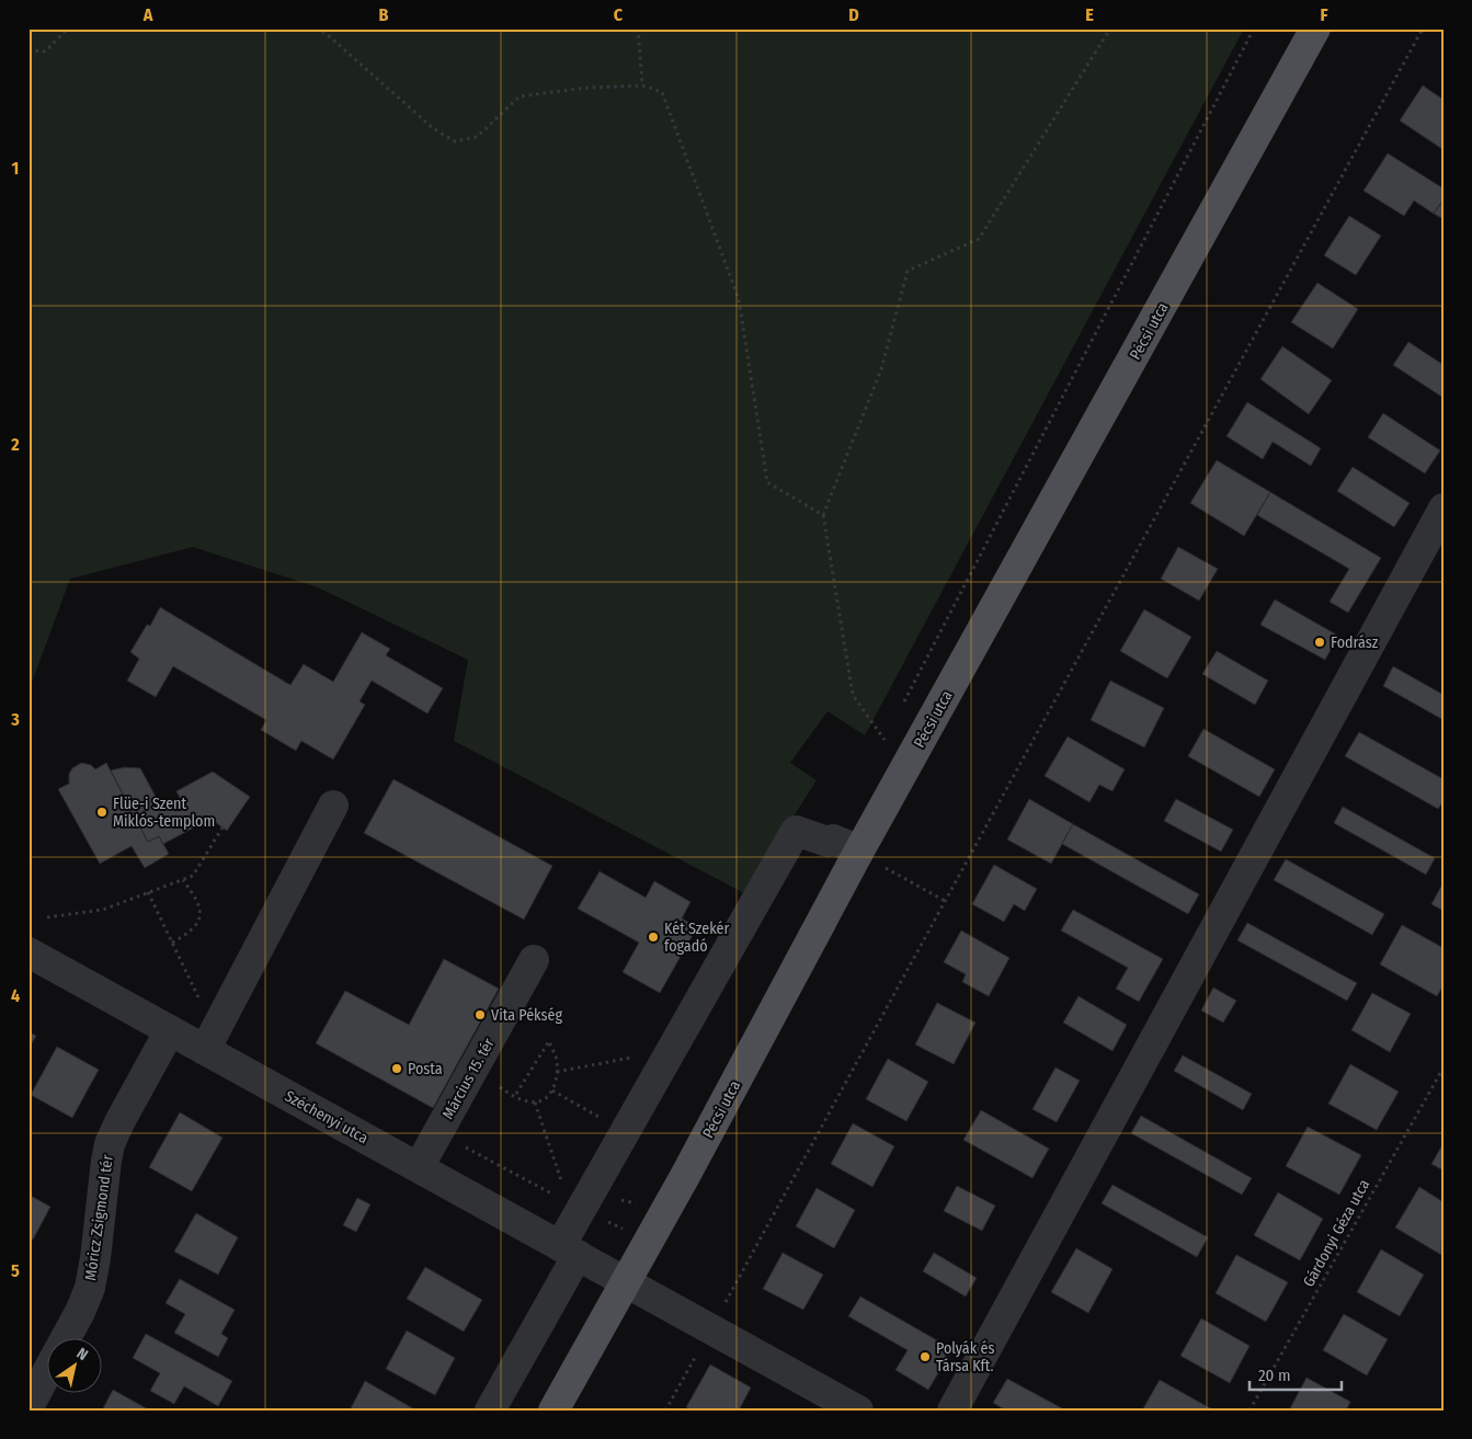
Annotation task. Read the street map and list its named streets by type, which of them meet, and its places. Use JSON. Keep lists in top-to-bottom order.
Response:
{
  "streets": {
    "main road": ["Pécsi utca"],
    "street": ["Március 15. tér", "Széchenyi utca", "Móricz Zsigmond tér"],
    "path": ["Gárdonyi Géza utca"]
  },
  "crossings": [
    ["Pécsi utca", "Széchenyi utca"],
    ["Március 15. tér", "Széchenyi utca"],
    ["Széchenyi utca", "Móricz Zsigmond tér"]
  ],
  "places": [
    "Fodrász",
    "Flüe-i Szent Miklós-templom",
    "Két Szekér fogadó",
    "Vita Pékség",
    "Posta",
    "Polyák és Társa Kft."
  ],
  "scale_bar": "20 m",
  "north": "top right",
  "grid": {
    "columns": [
      "A",
      "B",
      "C",
      "D",
      "E",
      "F"
    ],
    "rows": [
      "1",
      "2",
      "3",
      "4",
      "5"
    ]
  }
}
